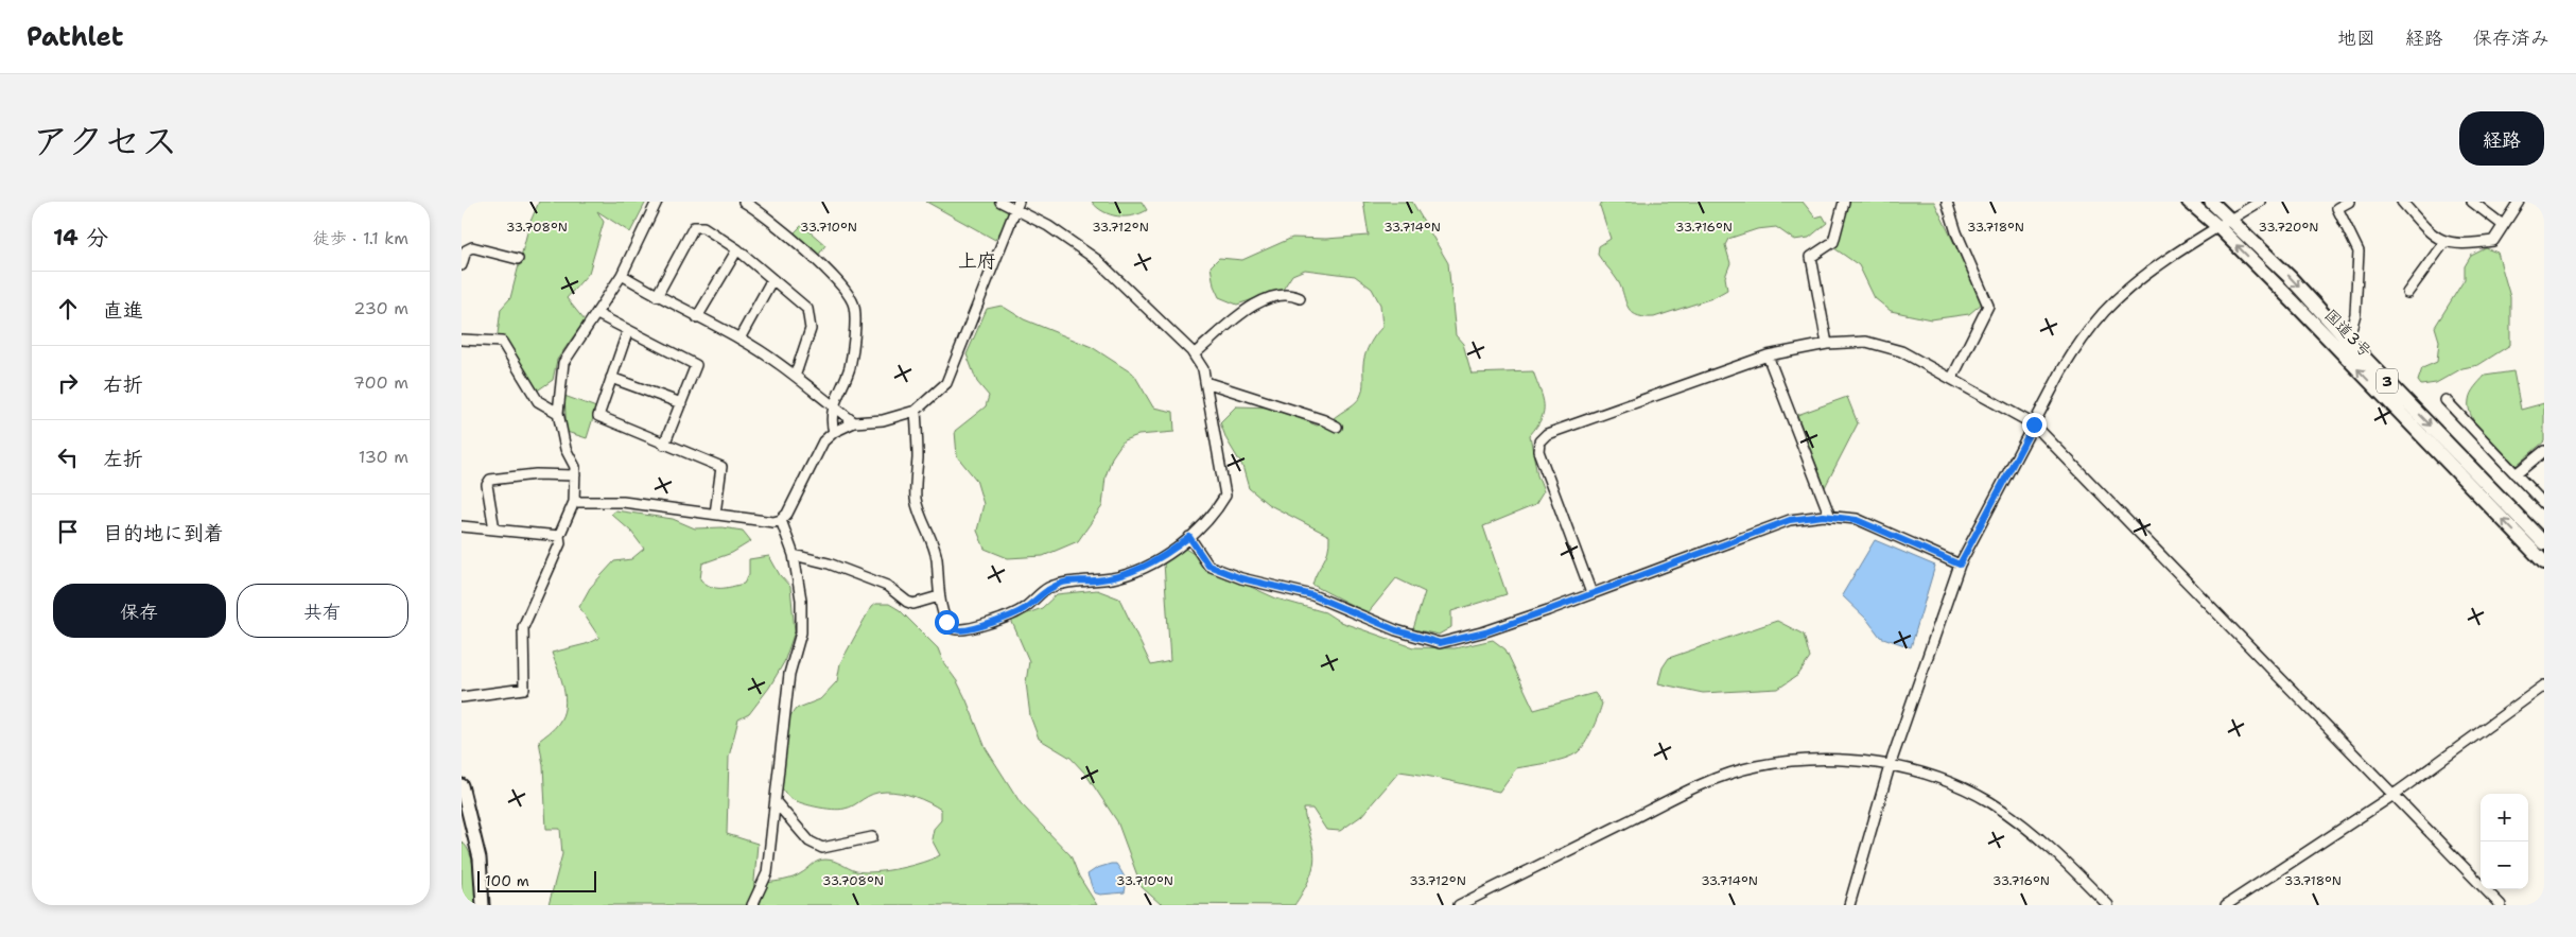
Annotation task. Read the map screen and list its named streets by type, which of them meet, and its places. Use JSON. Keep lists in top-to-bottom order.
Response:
{
  "streets": {
    "highway": ["国道3号", "3"]
  },
  "districts": ["上府"],
  "scale_bar": "100 m",
  "page": {
    "header": "Pathlet",
    "nav": ["地図", "経路", "保存済み"],
    "title": "アクセス",
    "buttons": [
      "経路",
      ["保存", "共有"]
    ],
    "heading": ["14 分", "徒歩 · 1.1 km"],
    "list": [
      ["直進", "230 m"],
      ["右折", "700 m"],
      ["左折", "130 m"],
      "目的地に到着"
    ],
    "map_buttons": ["+", "−"],
    "scale": "100 m"
  },
  "coordinates": [
    "33.708°N",
    "33.710°N",
    "33.712°N",
    "33.714°N",
    "33.716°N",
    "33.718°N",
    "33.720°N"
  ]
}
